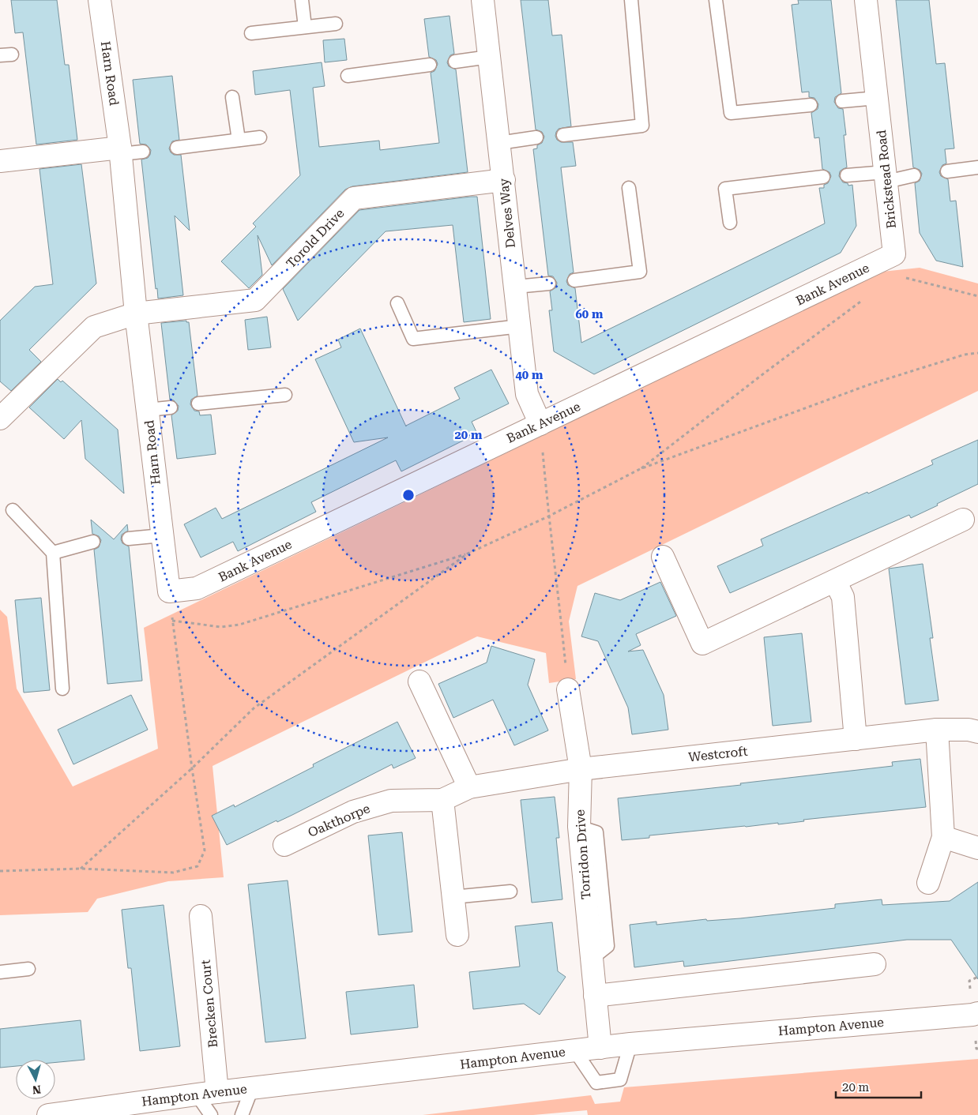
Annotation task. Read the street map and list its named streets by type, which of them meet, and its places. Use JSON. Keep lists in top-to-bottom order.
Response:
{
  "streets": {
    "street": [
      "Harn Road",
      "Brickstead Road",
      "Delves Way",
      "Torold Drive",
      "Bank Avenue",
      "Westcroft",
      "Oakthorpe",
      "Torridon Drive",
      "Brecken Court",
      "Hampton Avenue"
    ]
  },
  "crossings": [
    ["Harn Road", "Torold Drive"],
    ["Harn Road", "Bank Avenue"],
    ["Brickstead Road", "Bank Avenue"],
    ["Delves Way", "Torold Drive"],
    ["Delves Way", "Bank Avenue"],
    ["Westcroft", "Oakthorpe"],
    ["Westcroft", "Torridon Drive"],
    ["Oakthorpe", "Torridon Drive"],
    ["Torridon Drive", "Hampton Avenue"],
    ["Brecken Court", "Hampton Avenue"]
  ],
  "scale_bar": "20 m",
  "north": "bottom",
  "rings": ["60 m", "40 m", "20 m"]
}
